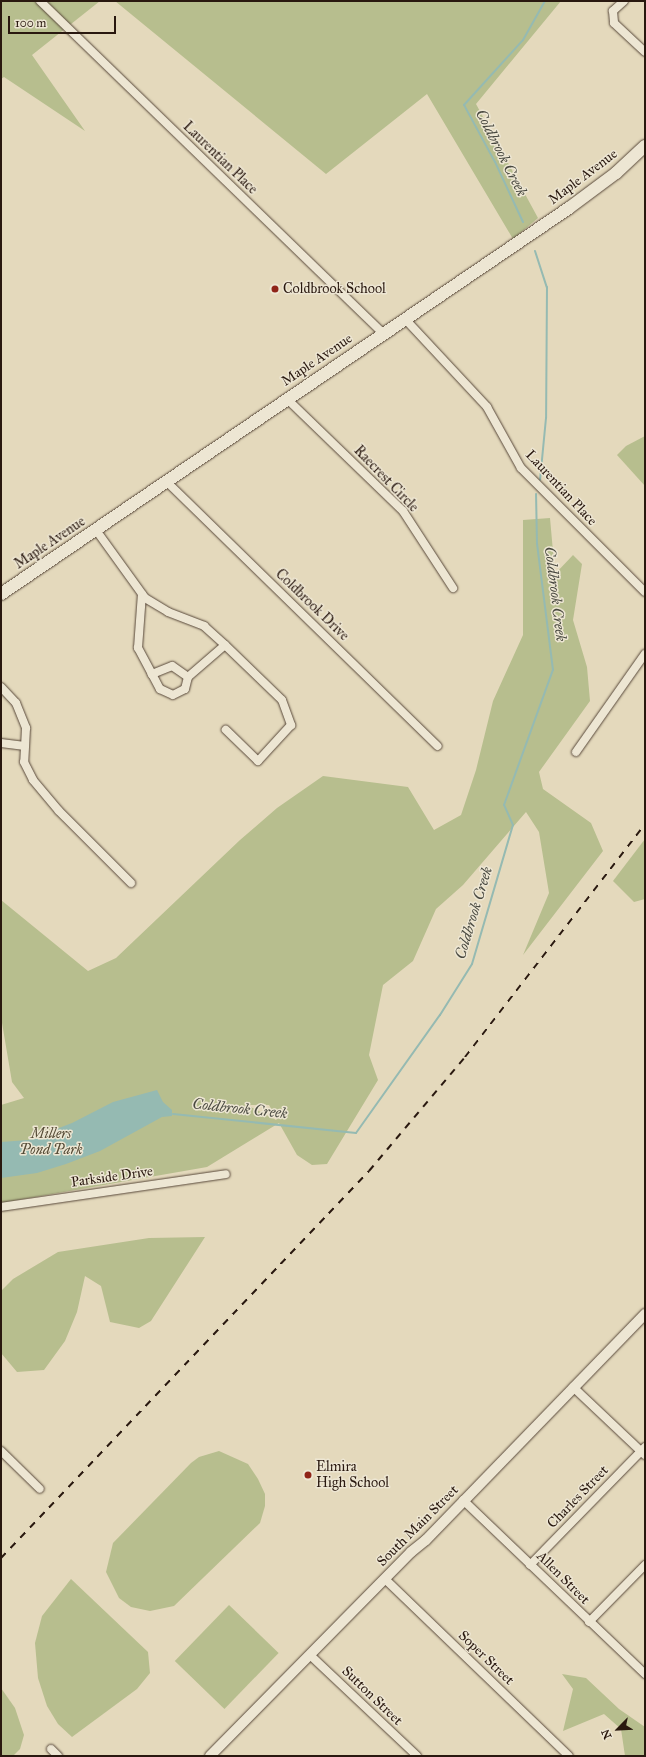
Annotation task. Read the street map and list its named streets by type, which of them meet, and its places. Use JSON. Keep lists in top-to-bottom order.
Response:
{
  "streets": {
    "main road": ["Maple Avenue"],
    "street": [
      "Laurentian Place",
      "Raecrest Circle",
      "Coldbrook Drive",
      "Parkside Drive",
      "Charles Street",
      "South Main Street",
      "Allen Street",
      "Soper Street",
      "Sutton Street"
    ]
  },
  "crossings": [
    ["Laurentian Place", "Maple Avenue"],
    ["Maple Avenue", "Raecrest Circle"],
    ["Maple Avenue", "Coldbrook Drive"],
    ["Charles Street", "Allen Street"],
    ["South Main Street", "Allen Street"],
    ["South Main Street", "Soper Street"],
    ["South Main Street", "Sutton Street"]
  ],
  "water": ["Coldbrook Creek"],
  "parks": ["Millers Pond Park"],
  "places": ["Coldbrook School", "Elmira High School"],
  "scale_bar": "100 m",
  "north": "bottom left"
}
